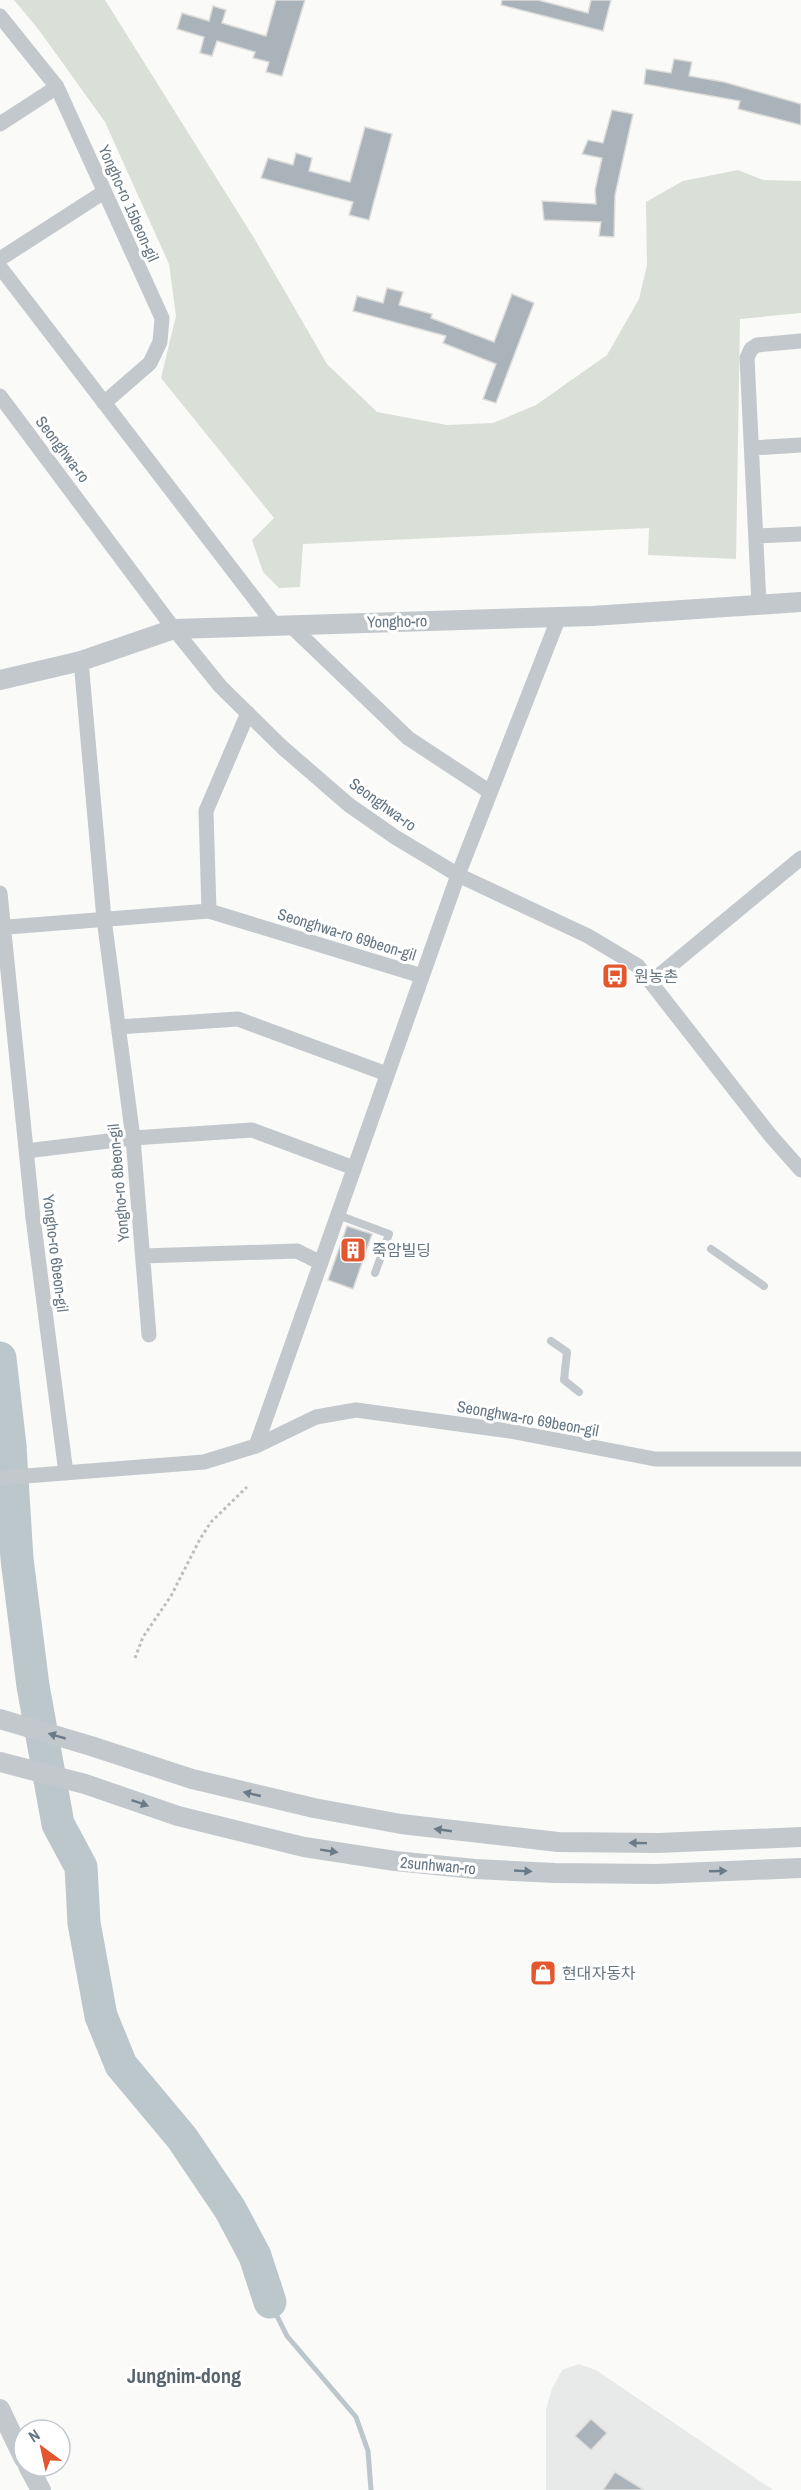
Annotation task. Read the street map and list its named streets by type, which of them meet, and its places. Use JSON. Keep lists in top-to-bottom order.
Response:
{
  "streets": {
    "street": [
      "Yongho-ro 15beon-gil",
      "Seonghwa-ro",
      "Yongho-ro",
      "Seonghwa-ro 69beon-gil",
      "Yongho-ro 8beon-gil",
      "Yongho-ro 6beon-gil",
      "2sunhwan-ro"
    ]
  },
  "crossings": [
    ["Seonghwa-ro", "Yongho-ro"],
    ["Seonghwa-ro", "Seonghwa-ro 69beon-gil"],
    ["Yongho-ro", "Seonghwa-ro 69beon-gil"],
    ["Yongho-ro", "Yongho-ro 8beon-gil"],
    ["Seonghwa-ro 69beon-gil", "Yongho-ro 6beon-gil"]
  ],
  "districts": ["Jungnim-dong"],
  "places": {
    "bus stop": ["원농촌"],
    "building": ["죽암빌딩"],
    "shop": ["현대자동차"]
  },
  "north": "top left"
}
